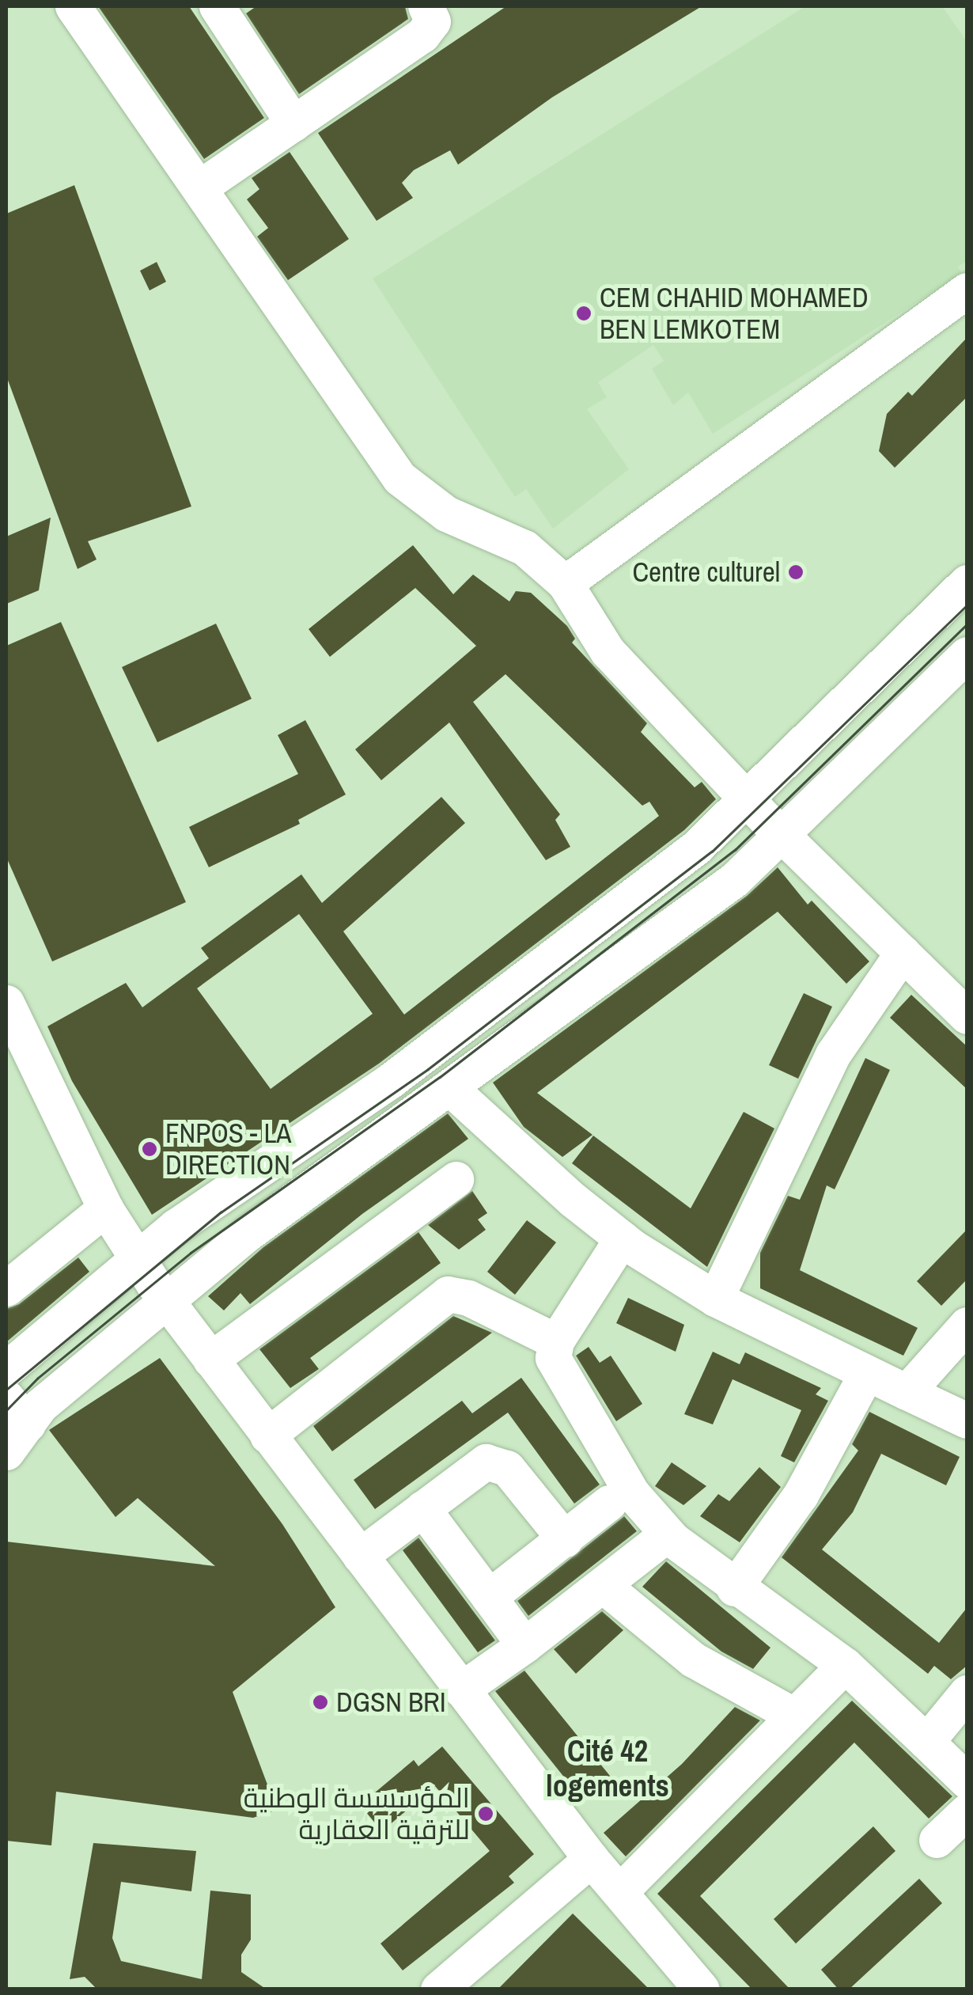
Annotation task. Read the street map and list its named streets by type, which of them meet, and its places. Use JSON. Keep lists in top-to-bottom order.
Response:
{
  "districts": ["Cité 42 logements"],
  "places": [
    "CEM CHAHID MOHAMED BEN LEMKOTEM",
    "Centre culturel",
    "FNPOS - LA DIRECTION",
    "DGSN BRI",
    "المؤسسسة الوطنية للترقية العقارية"
  ]
}
